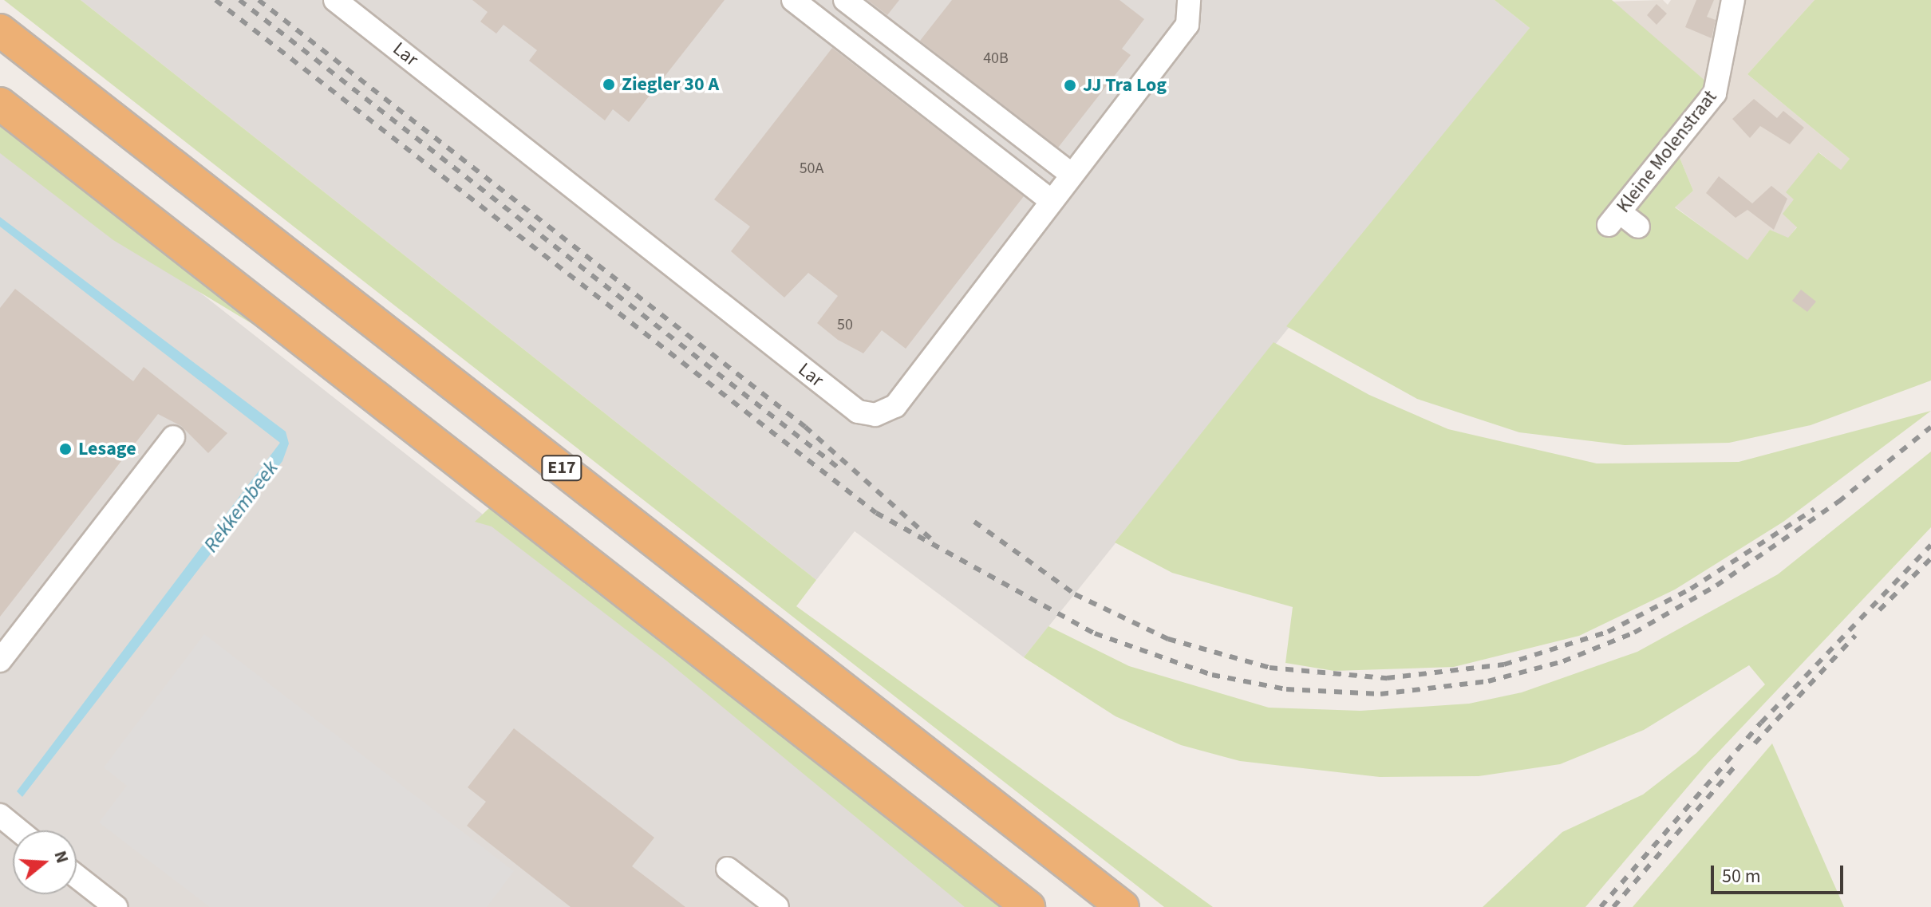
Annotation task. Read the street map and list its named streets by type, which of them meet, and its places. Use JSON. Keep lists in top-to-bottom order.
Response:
{
  "streets": {
    "highway": ["E17"],
    "street": ["Lar", "Kleine Molenstraat"]
  },
  "water": ["Rekkembeek"],
  "places": ["Ziegler 30 A", "JJ Tra Log", "Lesage"],
  "house_numbers": ["40B", "50A", "50"],
  "scale_bar": "50 m",
  "north": "right"
}
